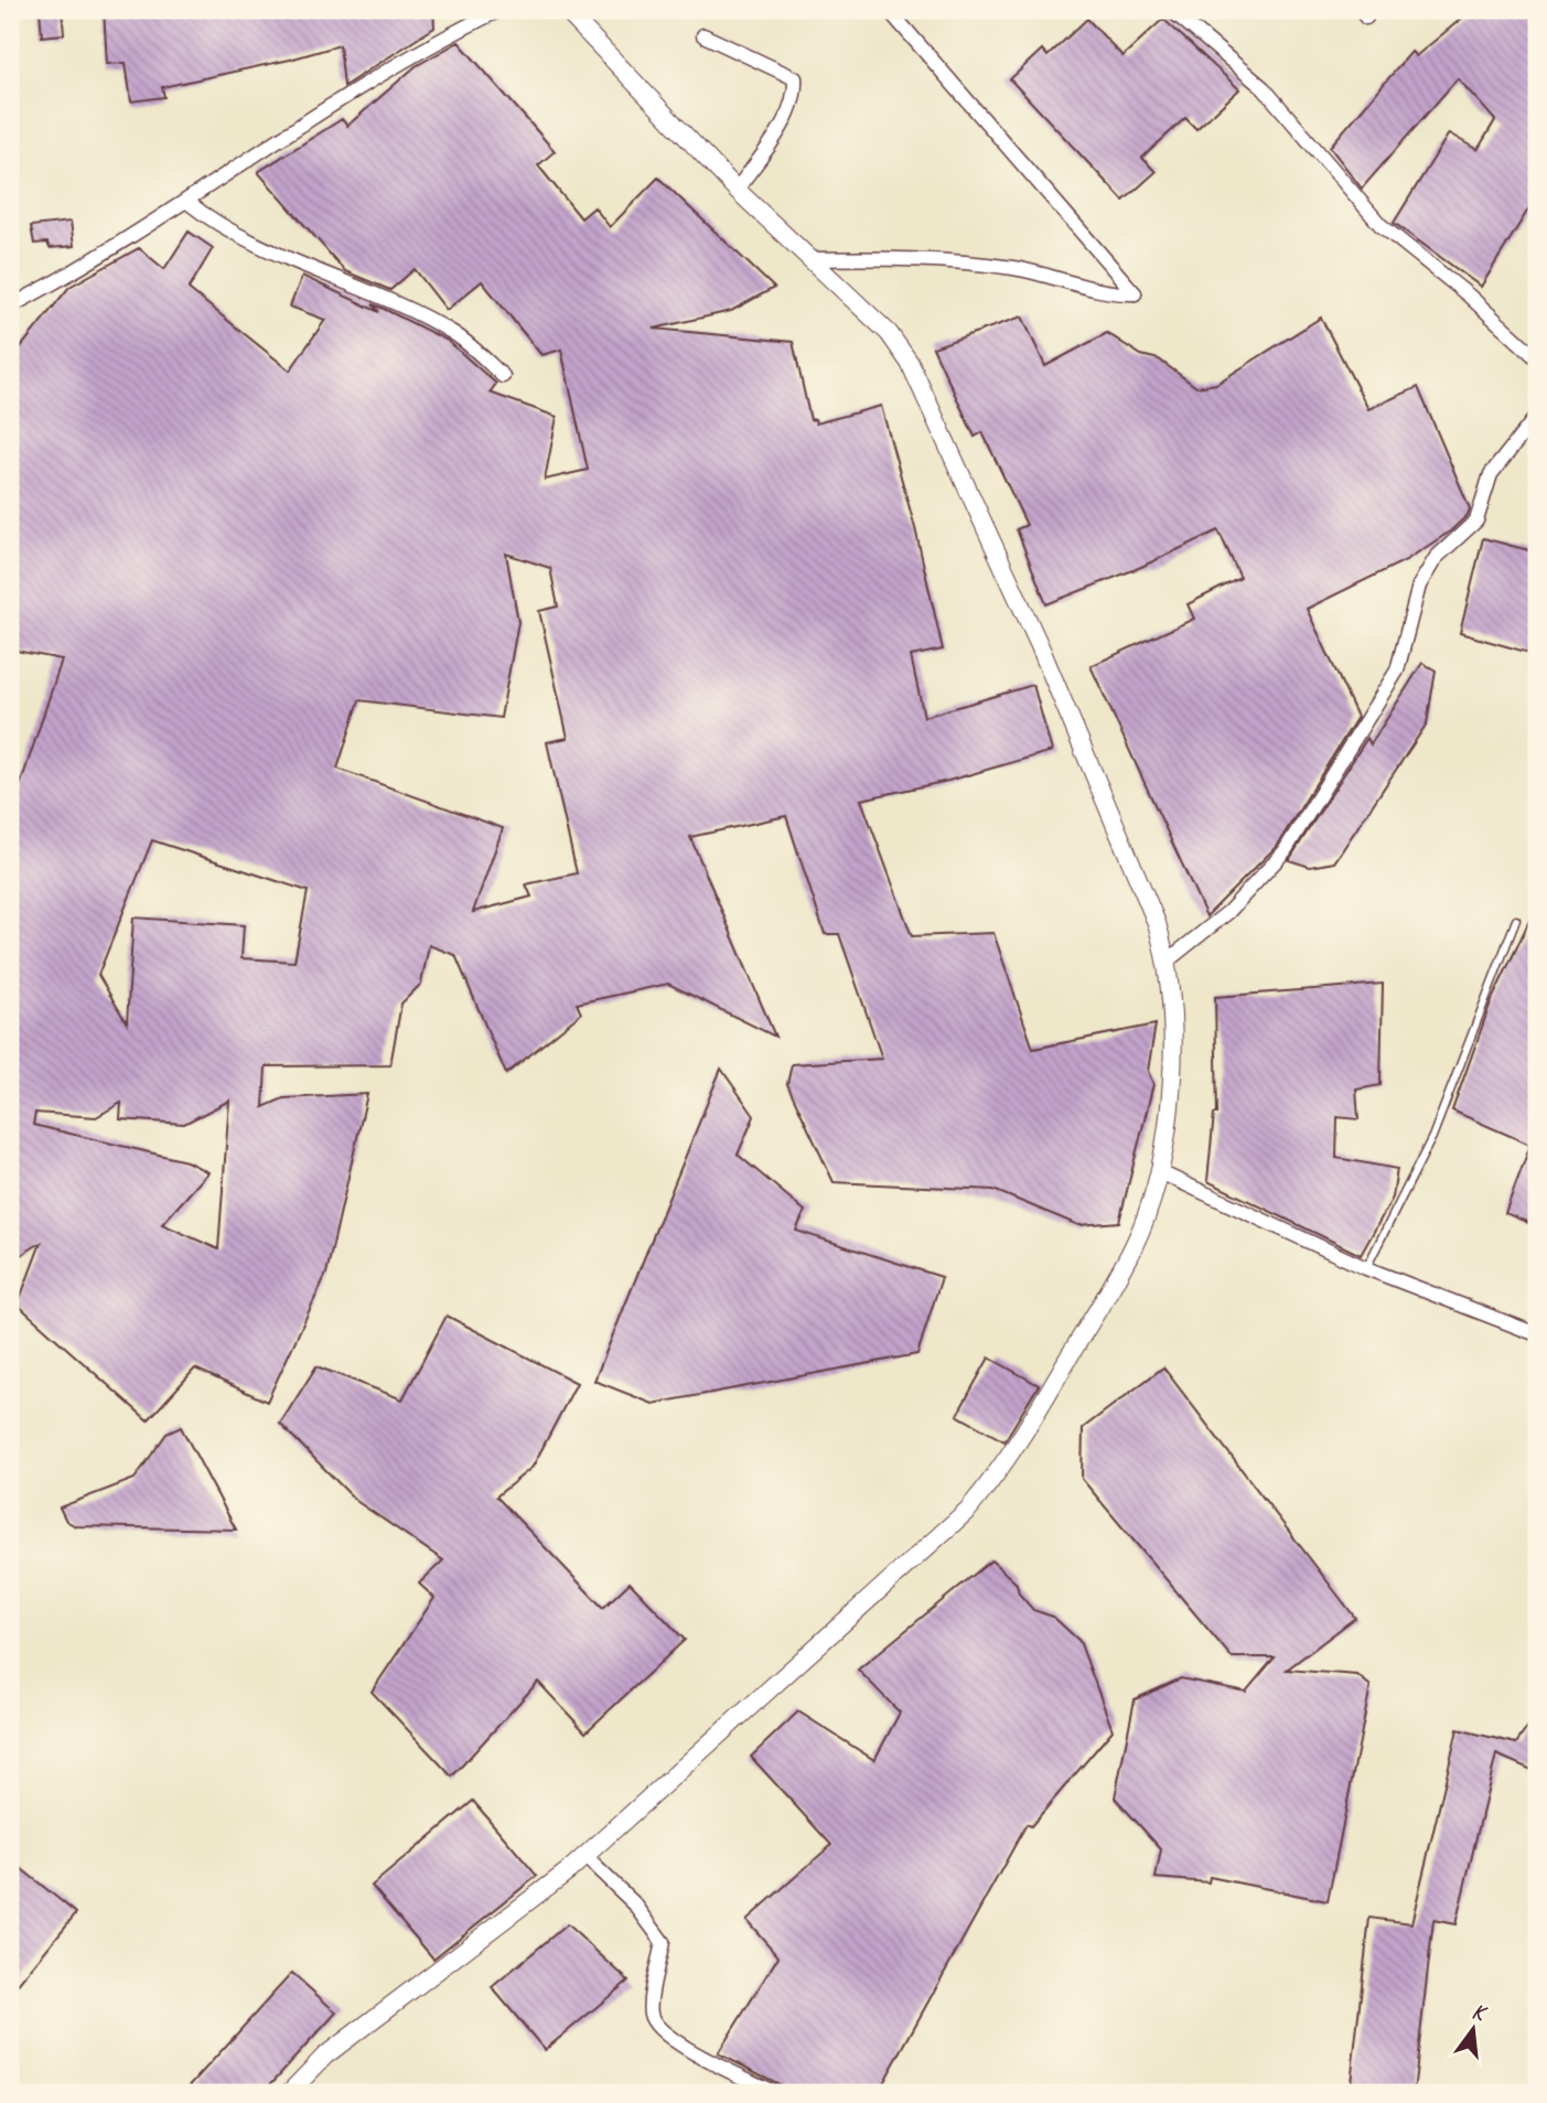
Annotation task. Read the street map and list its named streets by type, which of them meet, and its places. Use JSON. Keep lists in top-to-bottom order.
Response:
{
  "north": "top"
}
